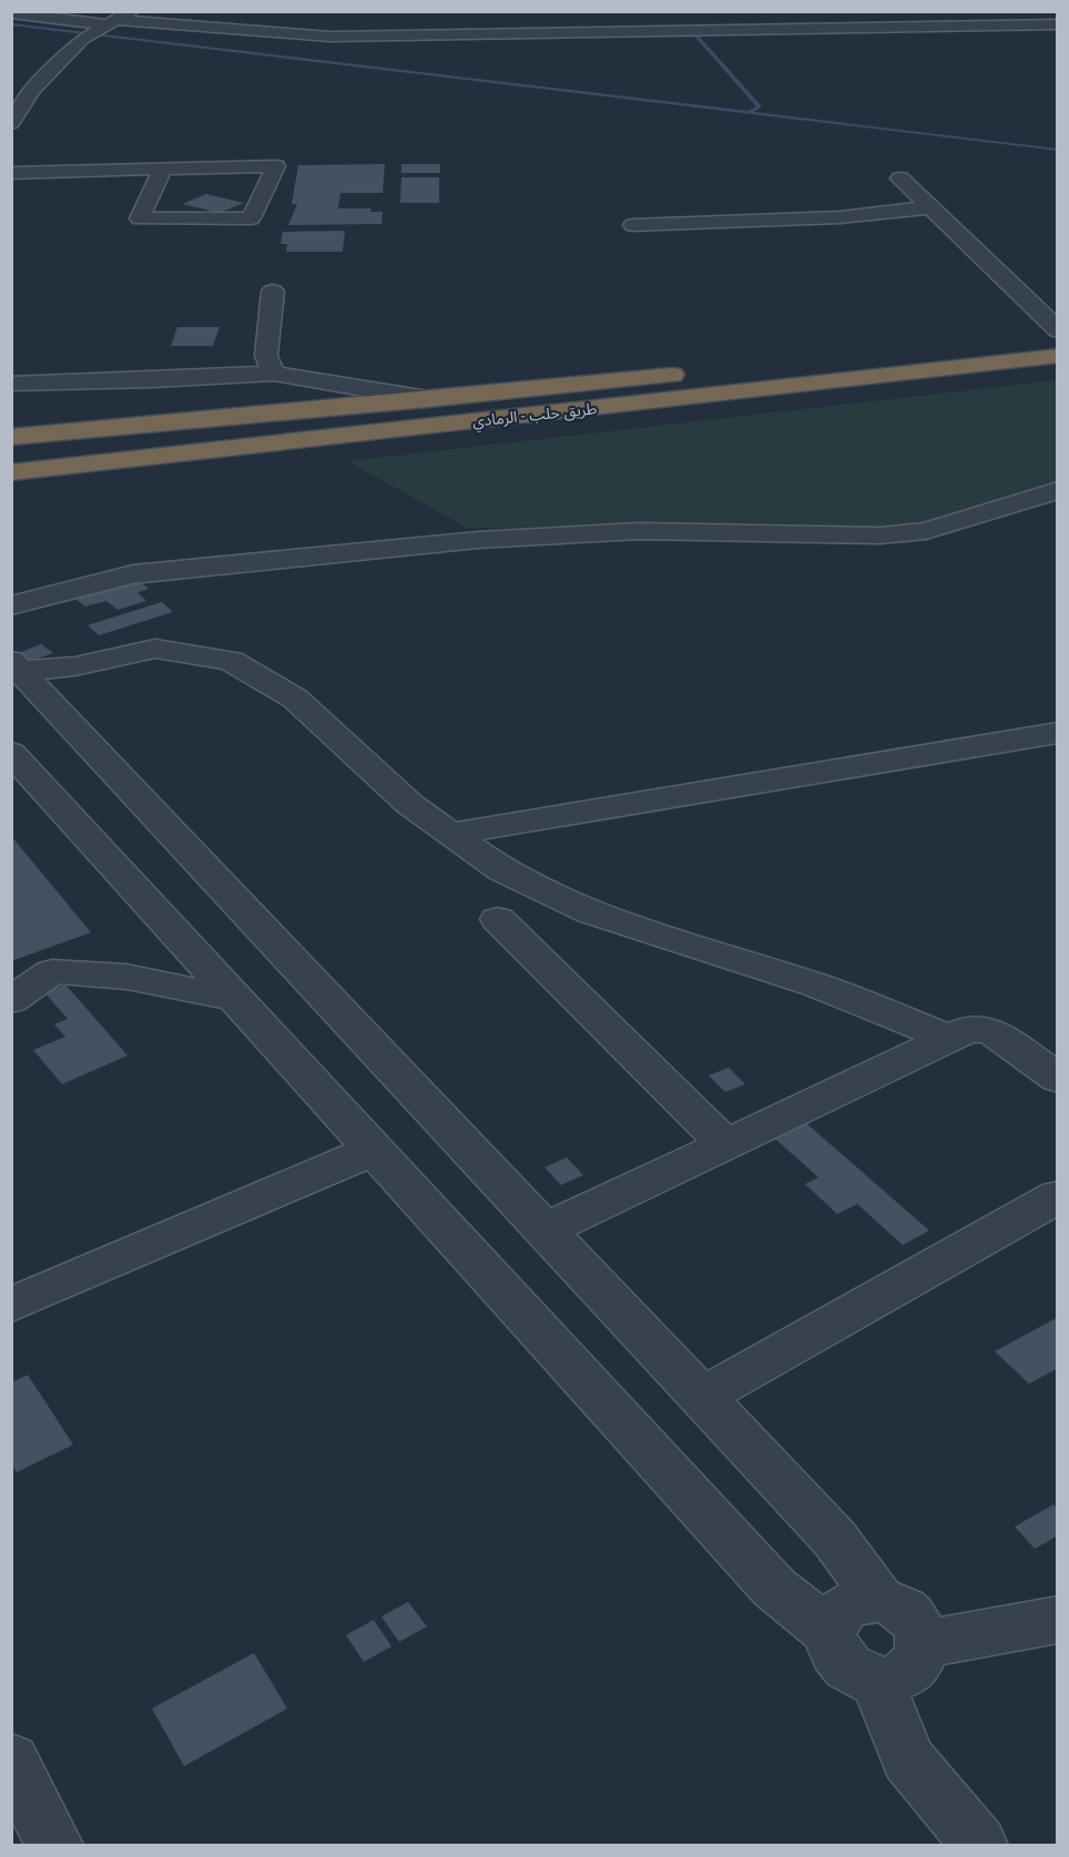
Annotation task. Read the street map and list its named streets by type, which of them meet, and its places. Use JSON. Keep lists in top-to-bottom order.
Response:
{
  "streets": {
    "highway": ["طريق حلب - الرمادي"]
  }
}
